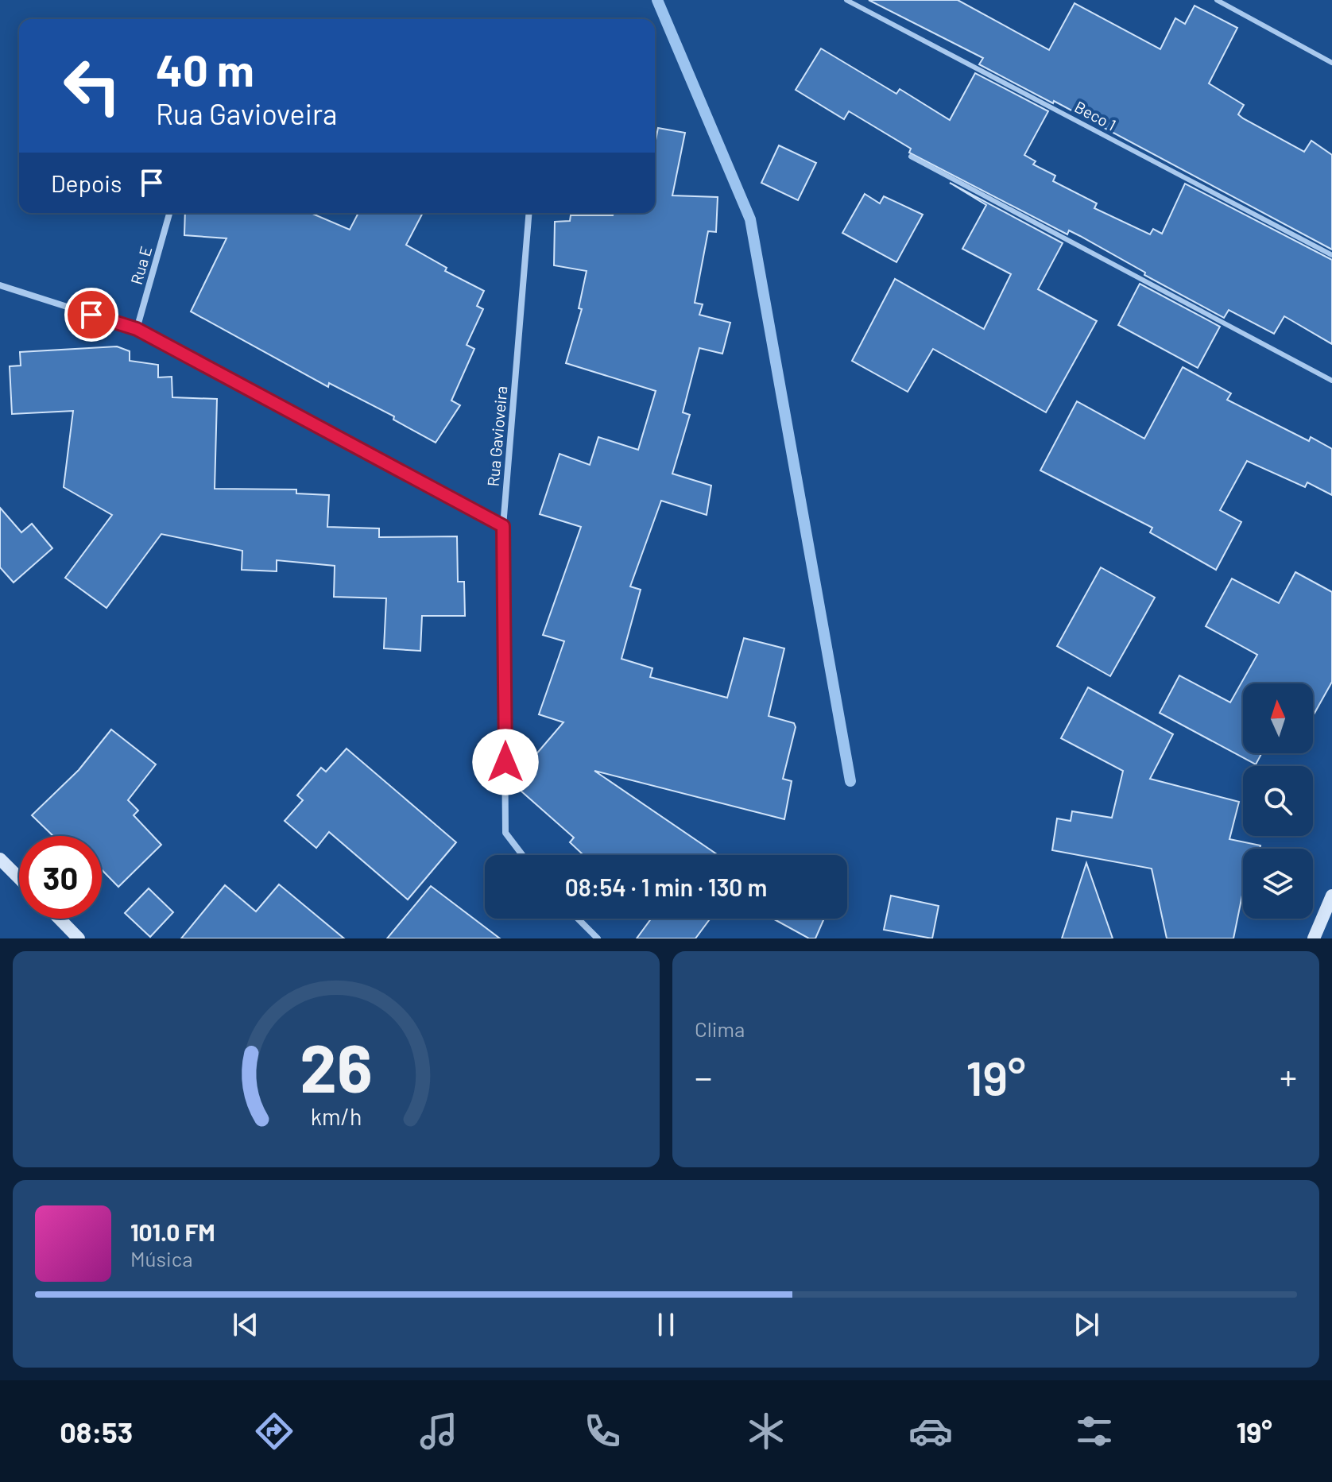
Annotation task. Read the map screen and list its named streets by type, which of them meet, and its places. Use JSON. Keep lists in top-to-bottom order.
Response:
{
  "streets": {
    "street": ["Rua E", "Rua Gavioveira"],
    "lane": ["Beco 1"]
  },
  "north": "top",
  "page": {
    "turn": ["40 m", "Rua Gavioveira"],
    "then": "Depois",
    "limit": "30",
    "trip": "08:54 · 1 min · 130 m",
    "tile": "Clima",
    "heat": ["−", "19°", "+"],
    "song": ["101.0 FM", "Música"],
    "tabs": ["08:53", "19°"],
    "gauge": ["26", "km/h"]
  }
}
